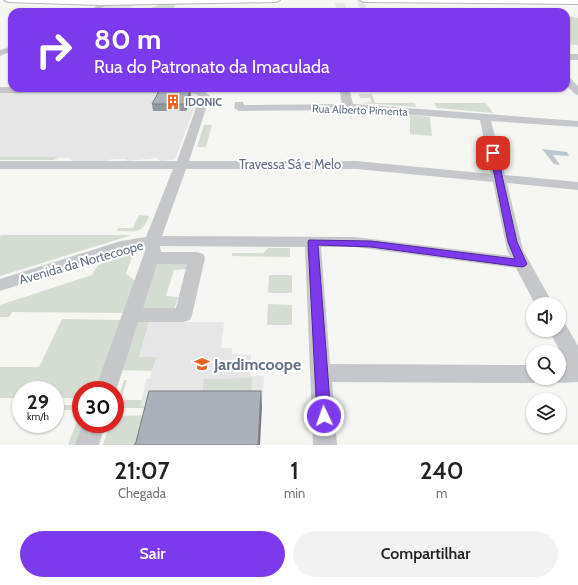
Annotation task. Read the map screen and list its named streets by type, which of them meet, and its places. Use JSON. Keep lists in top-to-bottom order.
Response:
{
  "streets": {
    "street": ["Rua Alberto Pimenta", "Travessa Sá e Melo", "Avenida da Nortecoope"]
  },
  "crossings": [
    ["Travessa Sá e Melo", "Avenida da Nortecoope"]
  ],
  "places": {
    "building": ["IDONIC"],
    "school or university": ["Jardimcoope"]
  },
  "page": {
    "turn": ["80 m", "Rua do Patronato da Imaculada"],
    "speed": "29 km/h",
    "limit": "30",
    "eta": [
      "21:07",
      "Chegada",
      "1",
      "min",
      "240",
      "m"
    ],
    "buttons": ["Sair", "Compartilhar"]
  }
}
